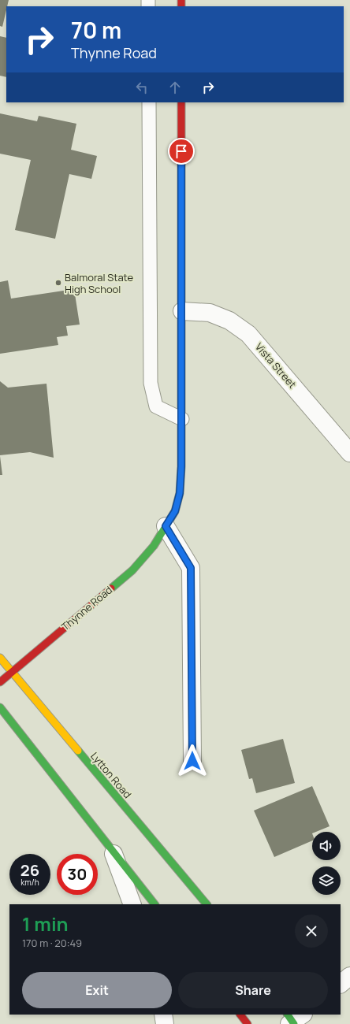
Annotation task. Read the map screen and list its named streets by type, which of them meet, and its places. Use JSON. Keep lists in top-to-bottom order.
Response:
{
  "streets": {
    "main road": ["Thynne Road", "Lytton Road"],
    "street": ["Vista Street"]
  },
  "crossings": [
    ["Vista Street", "Thynne Road"],
    ["Thynne Road", "Lytton Road"]
  ],
  "places": ["Balmoral State High School"],
  "page": {
    "turn": ["70 m", "Thynne Road"],
    "speed": "26 km/h",
    "limit": "30",
    "heading": ["1 min", "170 m · 20:49"],
    "buttons": ["Exit", "Share"]
  }
}
